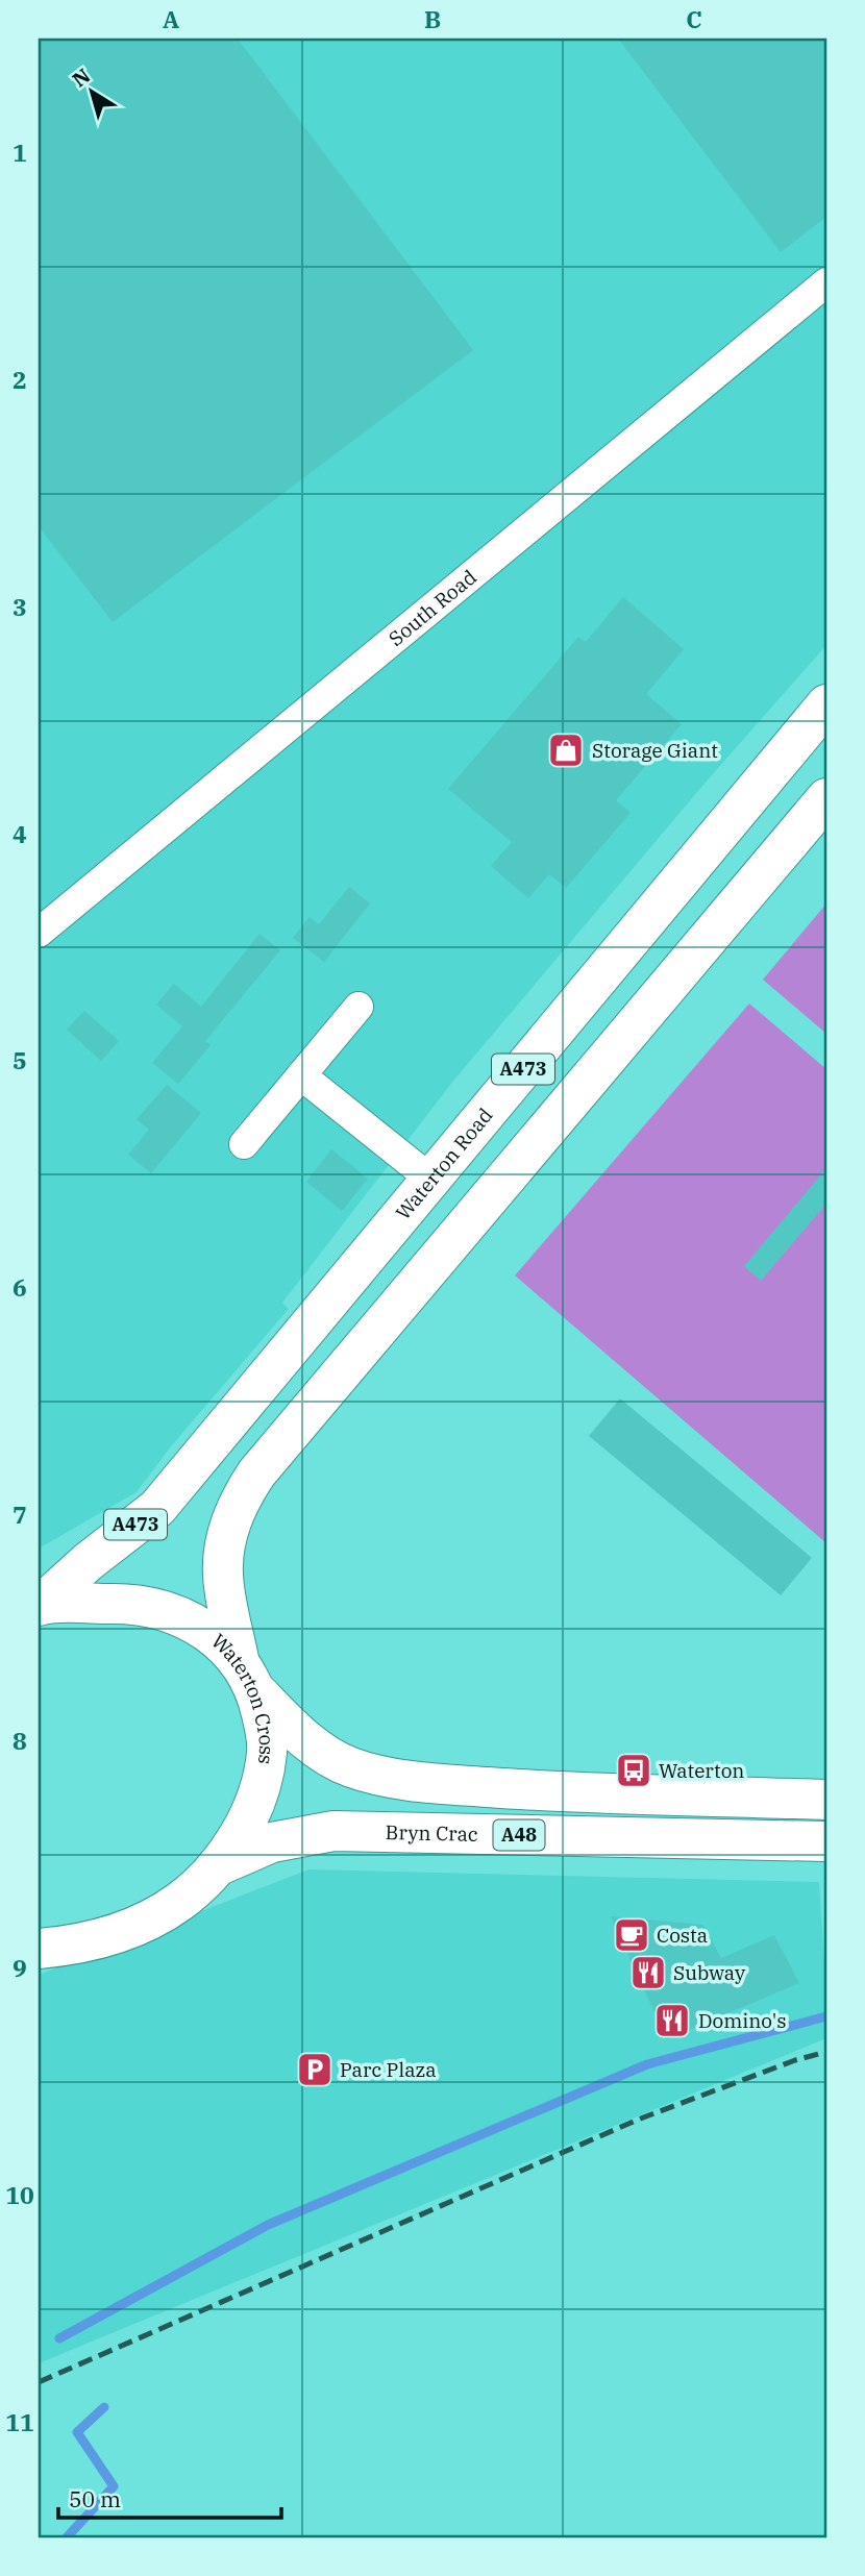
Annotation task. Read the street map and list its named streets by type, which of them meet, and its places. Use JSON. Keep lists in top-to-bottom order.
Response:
{
  "streets": {
    "main road": [
      "A473",
      "Waterton Road",
      "Waterton Cross",
      "Bryn Crac",
      "A48"
    ],
    "street": ["South Road"]
  },
  "crossings": [
    ["A473", "Waterton Cross"],
    ["A473", "A48"],
    ["Waterton Road", "Waterton Cross"],
    ["Waterton Cross", "Bryn Crac"],
    ["Waterton Cross", "A48"]
  ],
  "places": {
    "shop": ["Storage Giant"],
    "bus stop": ["Waterton"],
    "cafe": ["Costa"],
    "restaurant": ["Subway", "Domino's"],
    "parking": ["Parc Plaza"]
  },
  "scale_bar": "50 m",
  "north": "top left",
  "grid": {
    "columns": ["A", "B", "C"],
    "rows": [
      "1",
      "2",
      "3",
      "4",
      "5",
      "6",
      "7",
      "8",
      "9",
      "10",
      "11"
    ]
  }
}
